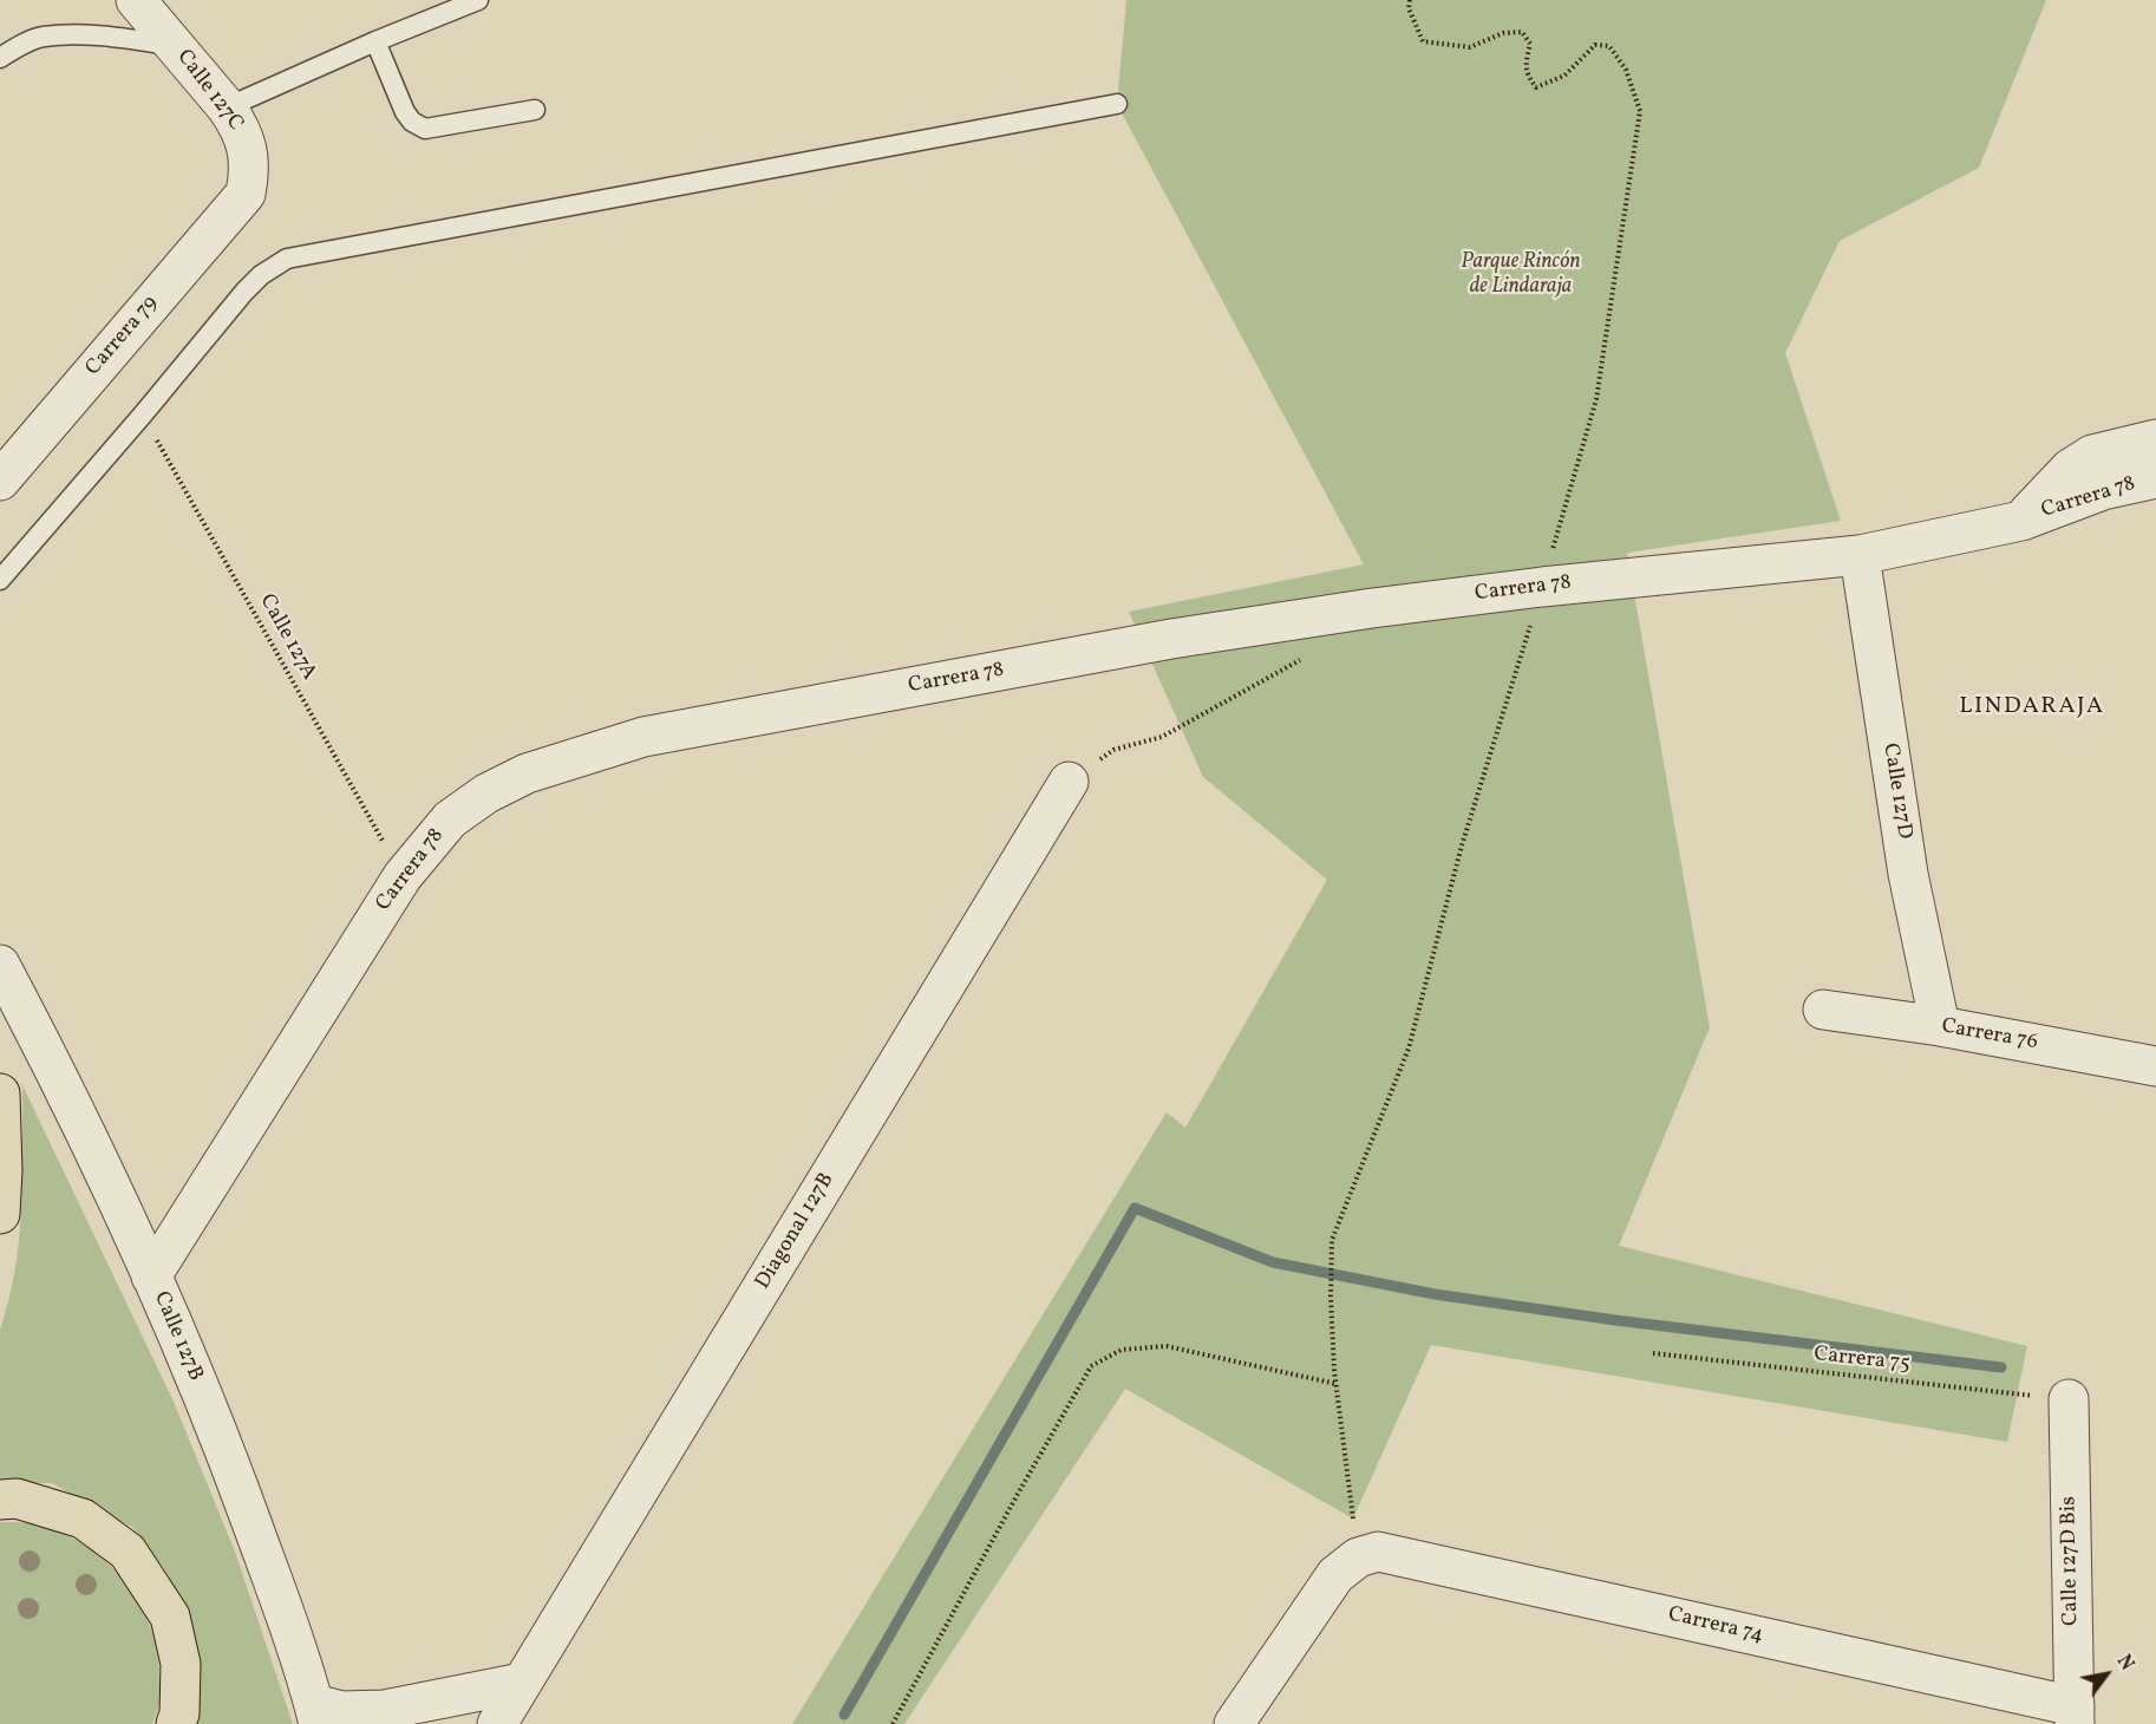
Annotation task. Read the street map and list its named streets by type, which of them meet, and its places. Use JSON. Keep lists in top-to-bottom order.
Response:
{
  "streets": {
    "street": [
      "Calle 127C",
      "Carrera 79",
      "Carrera 78",
      "Calle 127D",
      "Carrera 76",
      "Diagonal 127B",
      "Calle 127B",
      "Calle 127D Bis",
      "Carrera 74"
    ],
    "path": ["Calle 127A", "Carrera 75"]
  },
  "crossings": [
    ["Calle 127C", "Carrera 79"],
    ["Carrera 78", "Calle 127A"],
    ["Carrera 78", "Calle 127D"],
    ["Carrera 78", "Calle 127B"],
    ["Calle 127D", "Carrera 76"],
    ["Carrera 75", "Calle 127D Bis"],
    ["Calle 127D Bis", "Carrera 74"]
  ],
  "districts": ["LINDARAJA"],
  "parks": ["Parque Rincón de Lindaraja"],
  "north": "top right"
}
